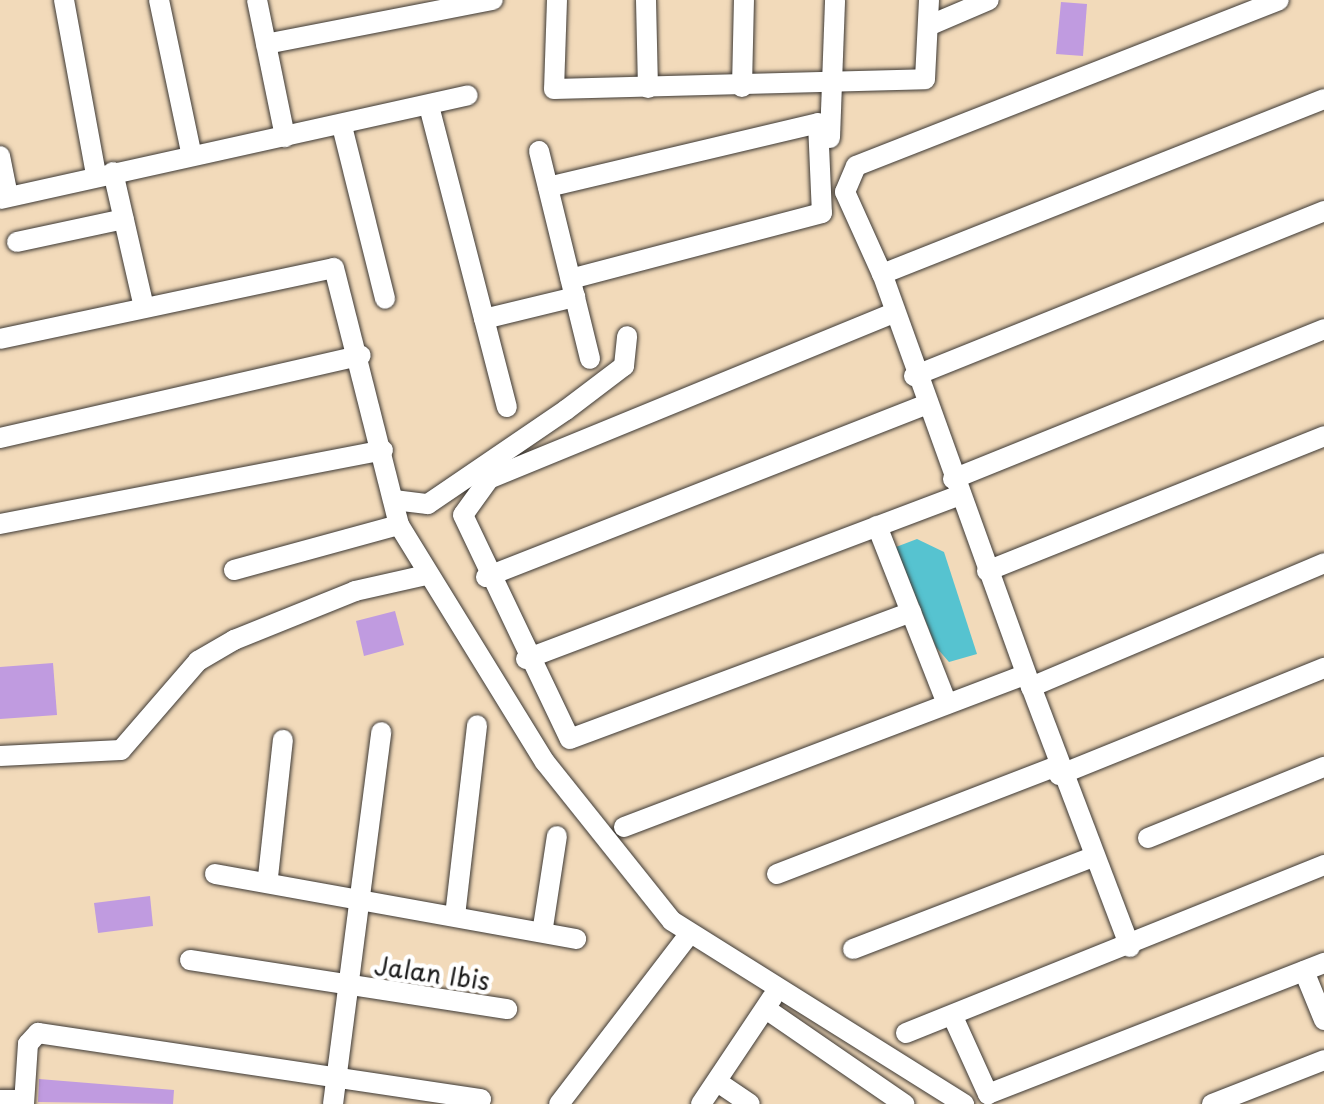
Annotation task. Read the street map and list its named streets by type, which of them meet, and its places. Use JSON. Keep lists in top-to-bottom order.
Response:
{
  "streets": {
    "street": ["Jalan Ibis"]
  }
}
